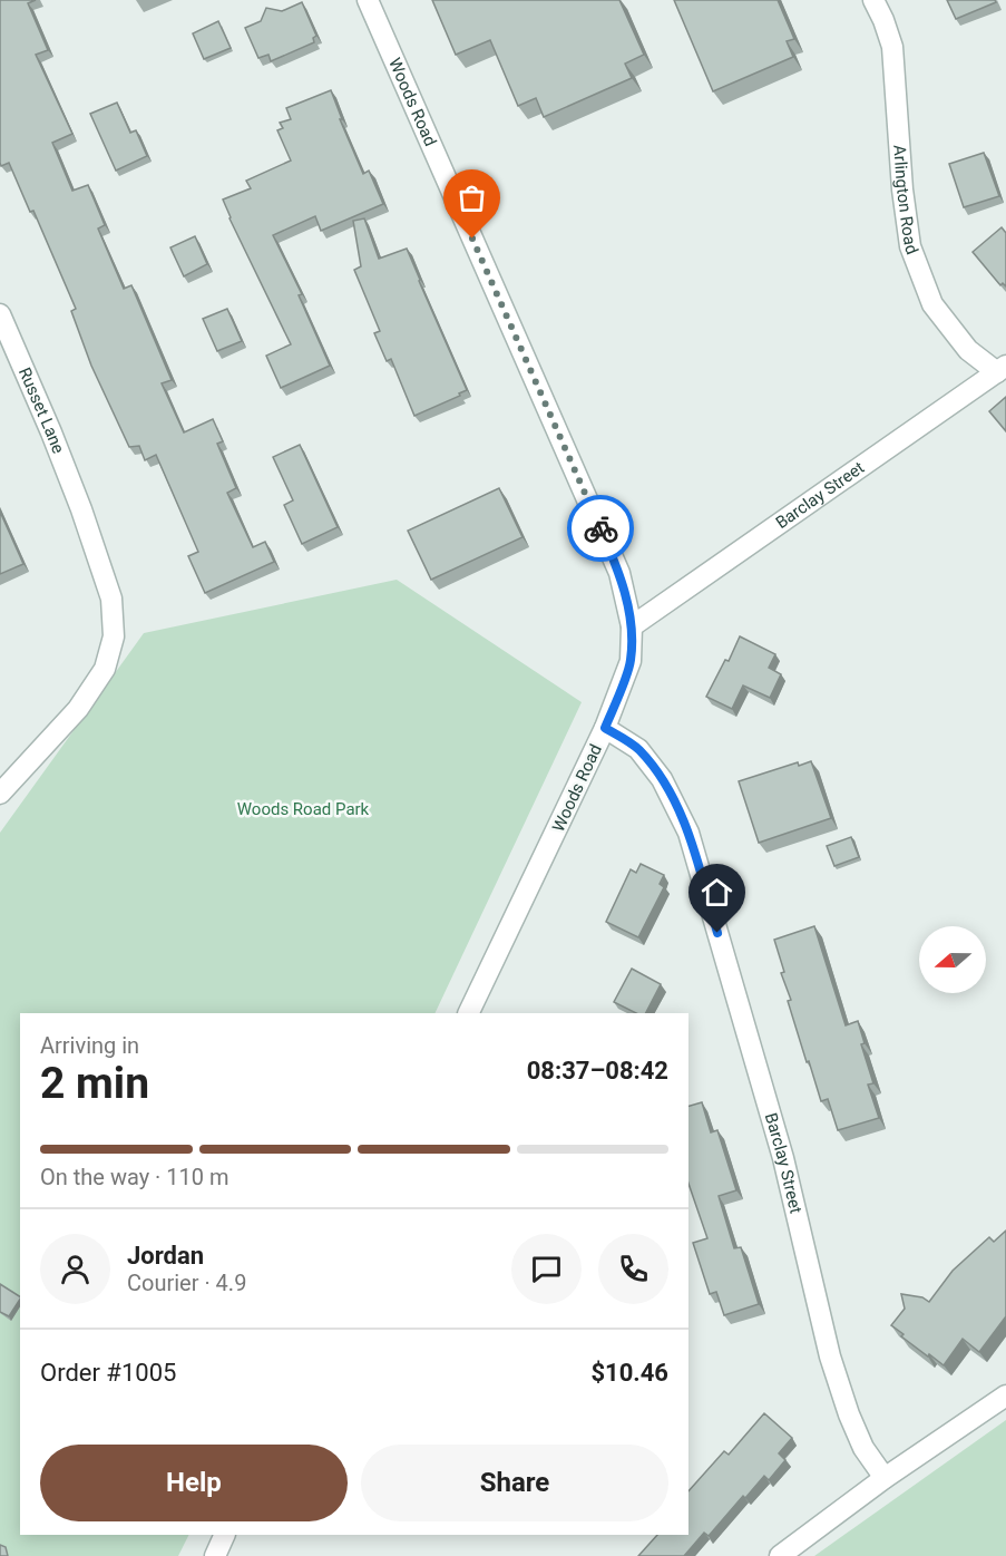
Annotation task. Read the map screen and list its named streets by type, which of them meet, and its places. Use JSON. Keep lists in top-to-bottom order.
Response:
{
  "streets": {
    "street": [
      "Woods Road",
      "Arlington Road",
      "Russet Lane",
      "Barclay Street"
    ]
  },
  "crossings": [
    ["Woods Road", "Barclay Street"],
    ["Arlington Road", "Barclay Street"]
  ],
  "parks": ["Woods Road Park"],
  "north": "left",
  "page": {
    "heading": ["2 min", "Arriving in", "08:37–08:42"],
    "panel": [
      "Jordan",
      "Courier · 4.9",
      "Order #1005",
      "$10.46"
    ],
    "bar": "On the way · 110 m",
    "buttons": ["Help", "Share"]
  }
}
